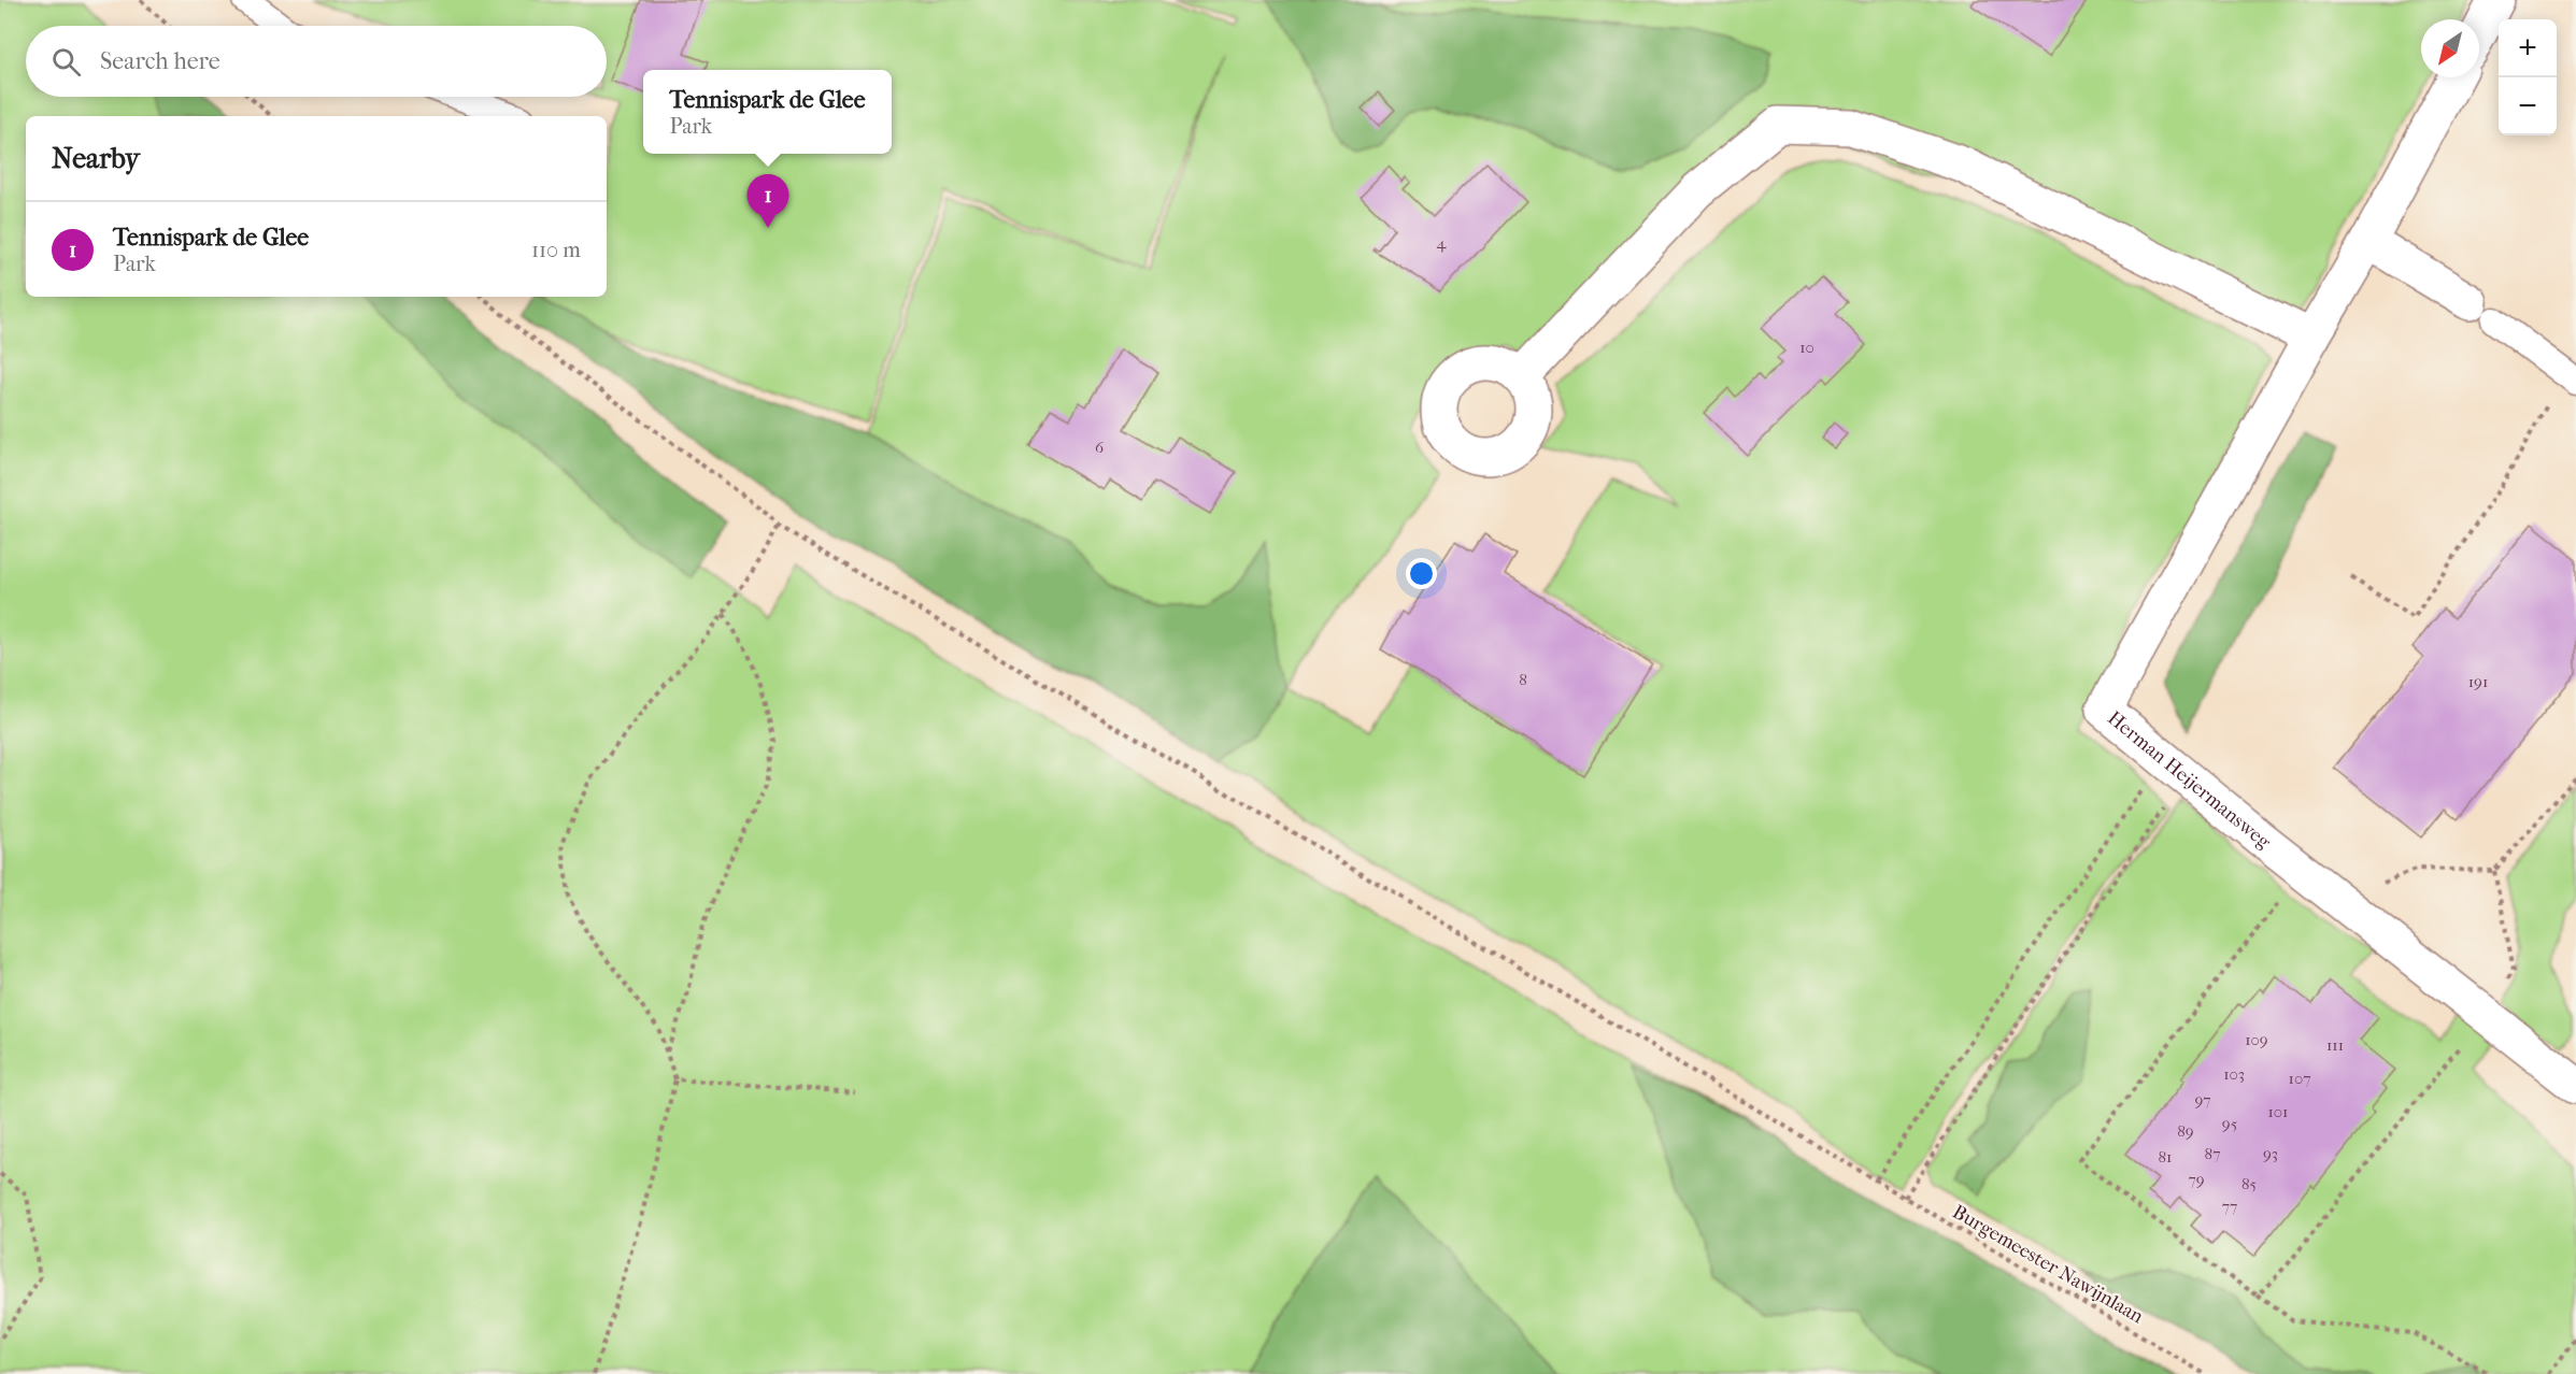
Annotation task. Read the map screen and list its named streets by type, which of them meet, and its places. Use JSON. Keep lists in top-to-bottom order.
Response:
{
  "streets": {
    "street": ["Herman Heijermansweg"],
    "path": ["Burgemeester Nawijnlaan"]
  },
  "house_numbers": [
    "4",
    "10",
    "6",
    "8",
    "191",
    "109",
    "111",
    "103",
    "107",
    "97",
    "101",
    "95",
    "89",
    "87",
    "93",
    "81",
    "79",
    "85",
    "77"
  ],
  "north": "bottom left",
  "page": {
    "map_buttons": ["+", "−"],
    "search": "Search here",
    "popup": ["Tennispark de Glee", "Park"],
    "heading": "Nearby",
    "pins": "1",
    "list": [
      {
        "mark": "1",
        "name": "Tennispark de Glee",
        "note": "Park",
        "value": "110 m"
      }
    ]
  }
}
